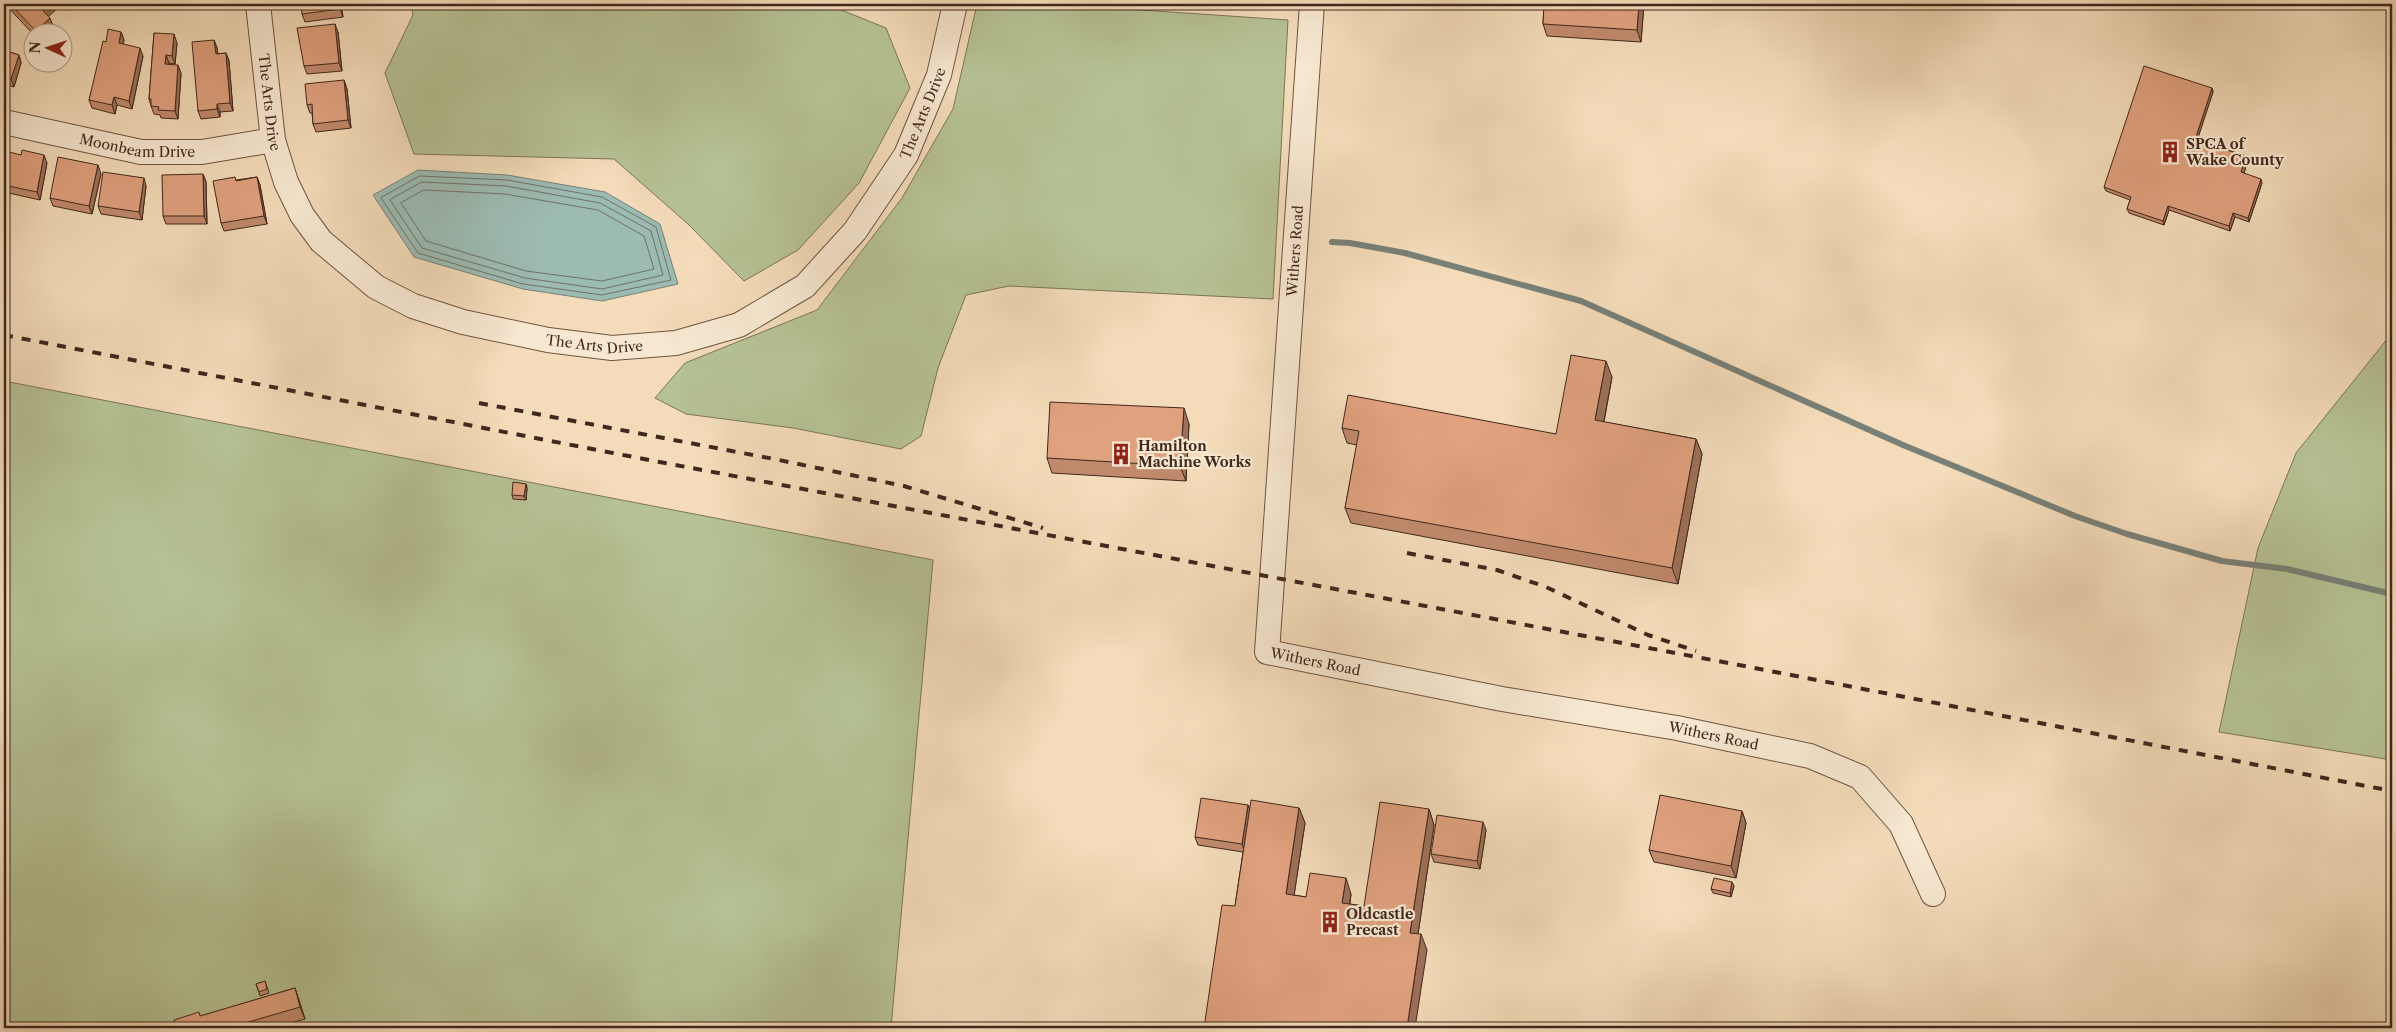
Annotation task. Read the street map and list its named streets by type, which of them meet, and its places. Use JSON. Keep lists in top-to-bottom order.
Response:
{
  "streets": {
    "street": ["The Arts Drive", "Moonbeam Drive", "Withers Road"]
  },
  "crossings": [
    ["The Arts Drive", "Moonbeam Drive"]
  ],
  "places": {
    "building": ["SPCA of Wake County", "Hamilton Machine Works", "Oldcastle Precast"]
  },
  "north": "left"
}
